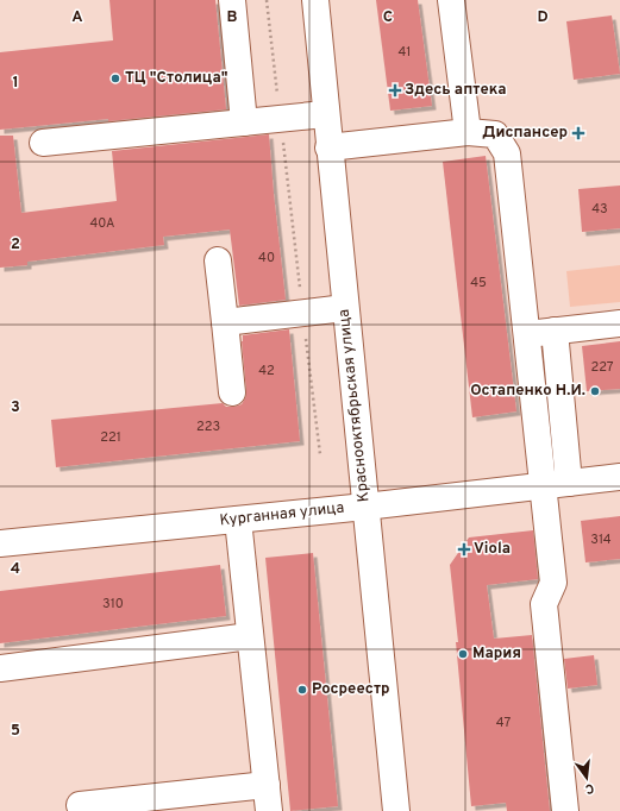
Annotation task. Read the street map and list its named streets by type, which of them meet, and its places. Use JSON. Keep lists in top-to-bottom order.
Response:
{
  "streets": {
    "street": ["Краснооктябрьская улица", "Курганная улица"]
  },
  "crossings": [
    ["Краснооктябрьская улица", "Курганная улица"]
  ],
  "places": {
    "other": [
      "ТЦ \"Столица\"",
      "Остапенко Н.И.",
      "Мария",
      "Росреестр"
    ],
    "health": ["Здесь аптека", "Диспансер", "Viola"]
  },
  "house_numbers": [
    "41",
    "43",
    "40А",
    "40",
    "45",
    "227",
    "42",
    "223",
    "221",
    "314",
    "310",
    "47"
  ],
  "north": "bottom",
  "grid": {
    "columns": [
      "A",
      "B",
      "C",
      "D"
    ],
    "rows": [
      "1",
      "2",
      "3",
      "4",
      "5"
    ]
  }
}
